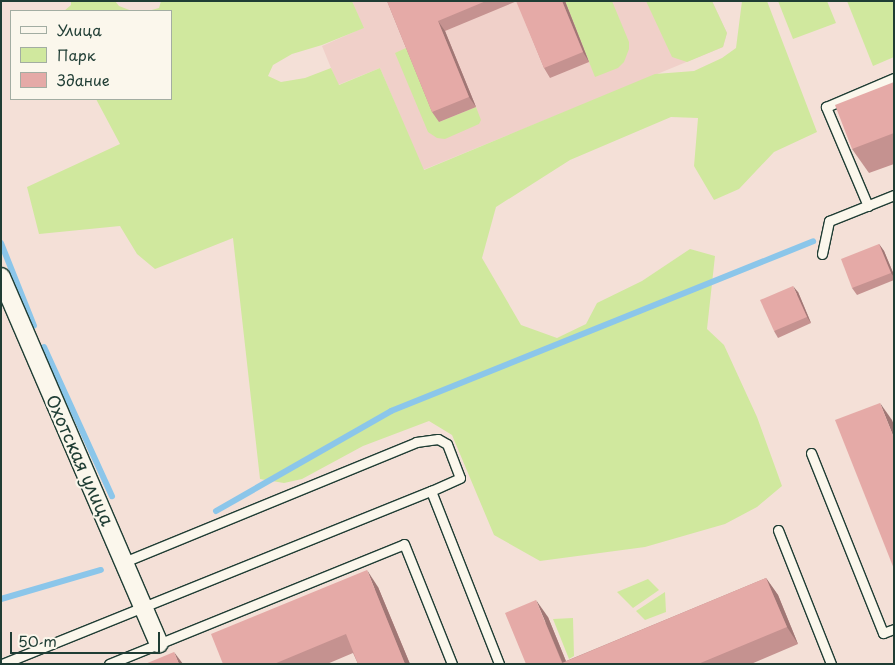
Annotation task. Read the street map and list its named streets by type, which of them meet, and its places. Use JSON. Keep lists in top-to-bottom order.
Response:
{
  "streets": {
    "street": ["Охотская улица"]
  },
  "legend": ["Улица", "Парк", "Здание"],
  "scale_bar": "50 m"
}
